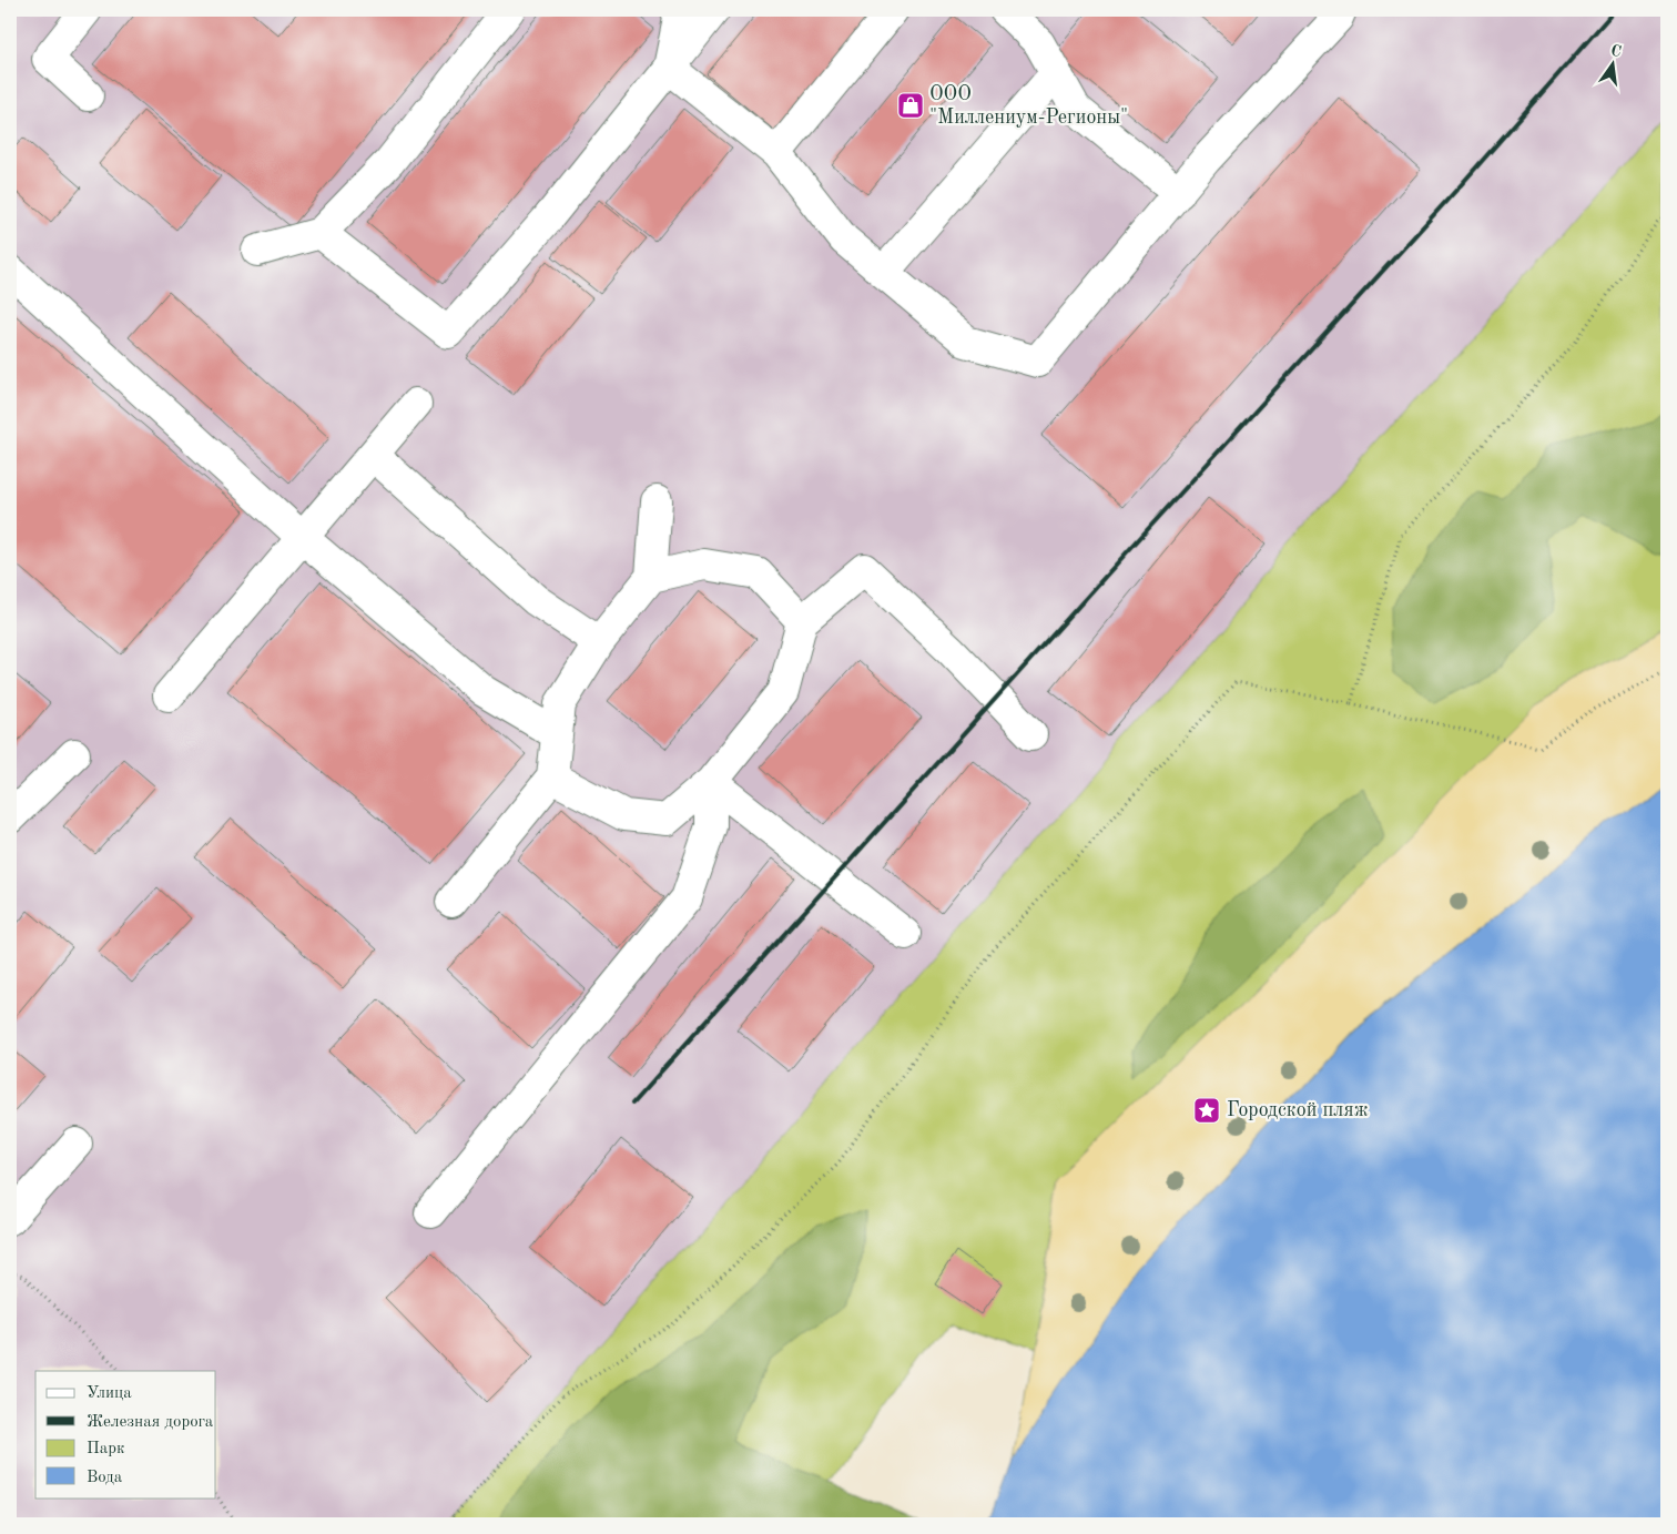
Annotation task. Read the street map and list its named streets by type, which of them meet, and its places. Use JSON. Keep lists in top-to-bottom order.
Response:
{
  "places": {
    "shop": ["ООО \"Миллениум-Регионы\""],
    "place": ["Городской пляж"]
  },
  "legend": [
    "Улица",
    "Железная дорога",
    "Парк",
    "Вода"
  ],
  "north": "top"
}
